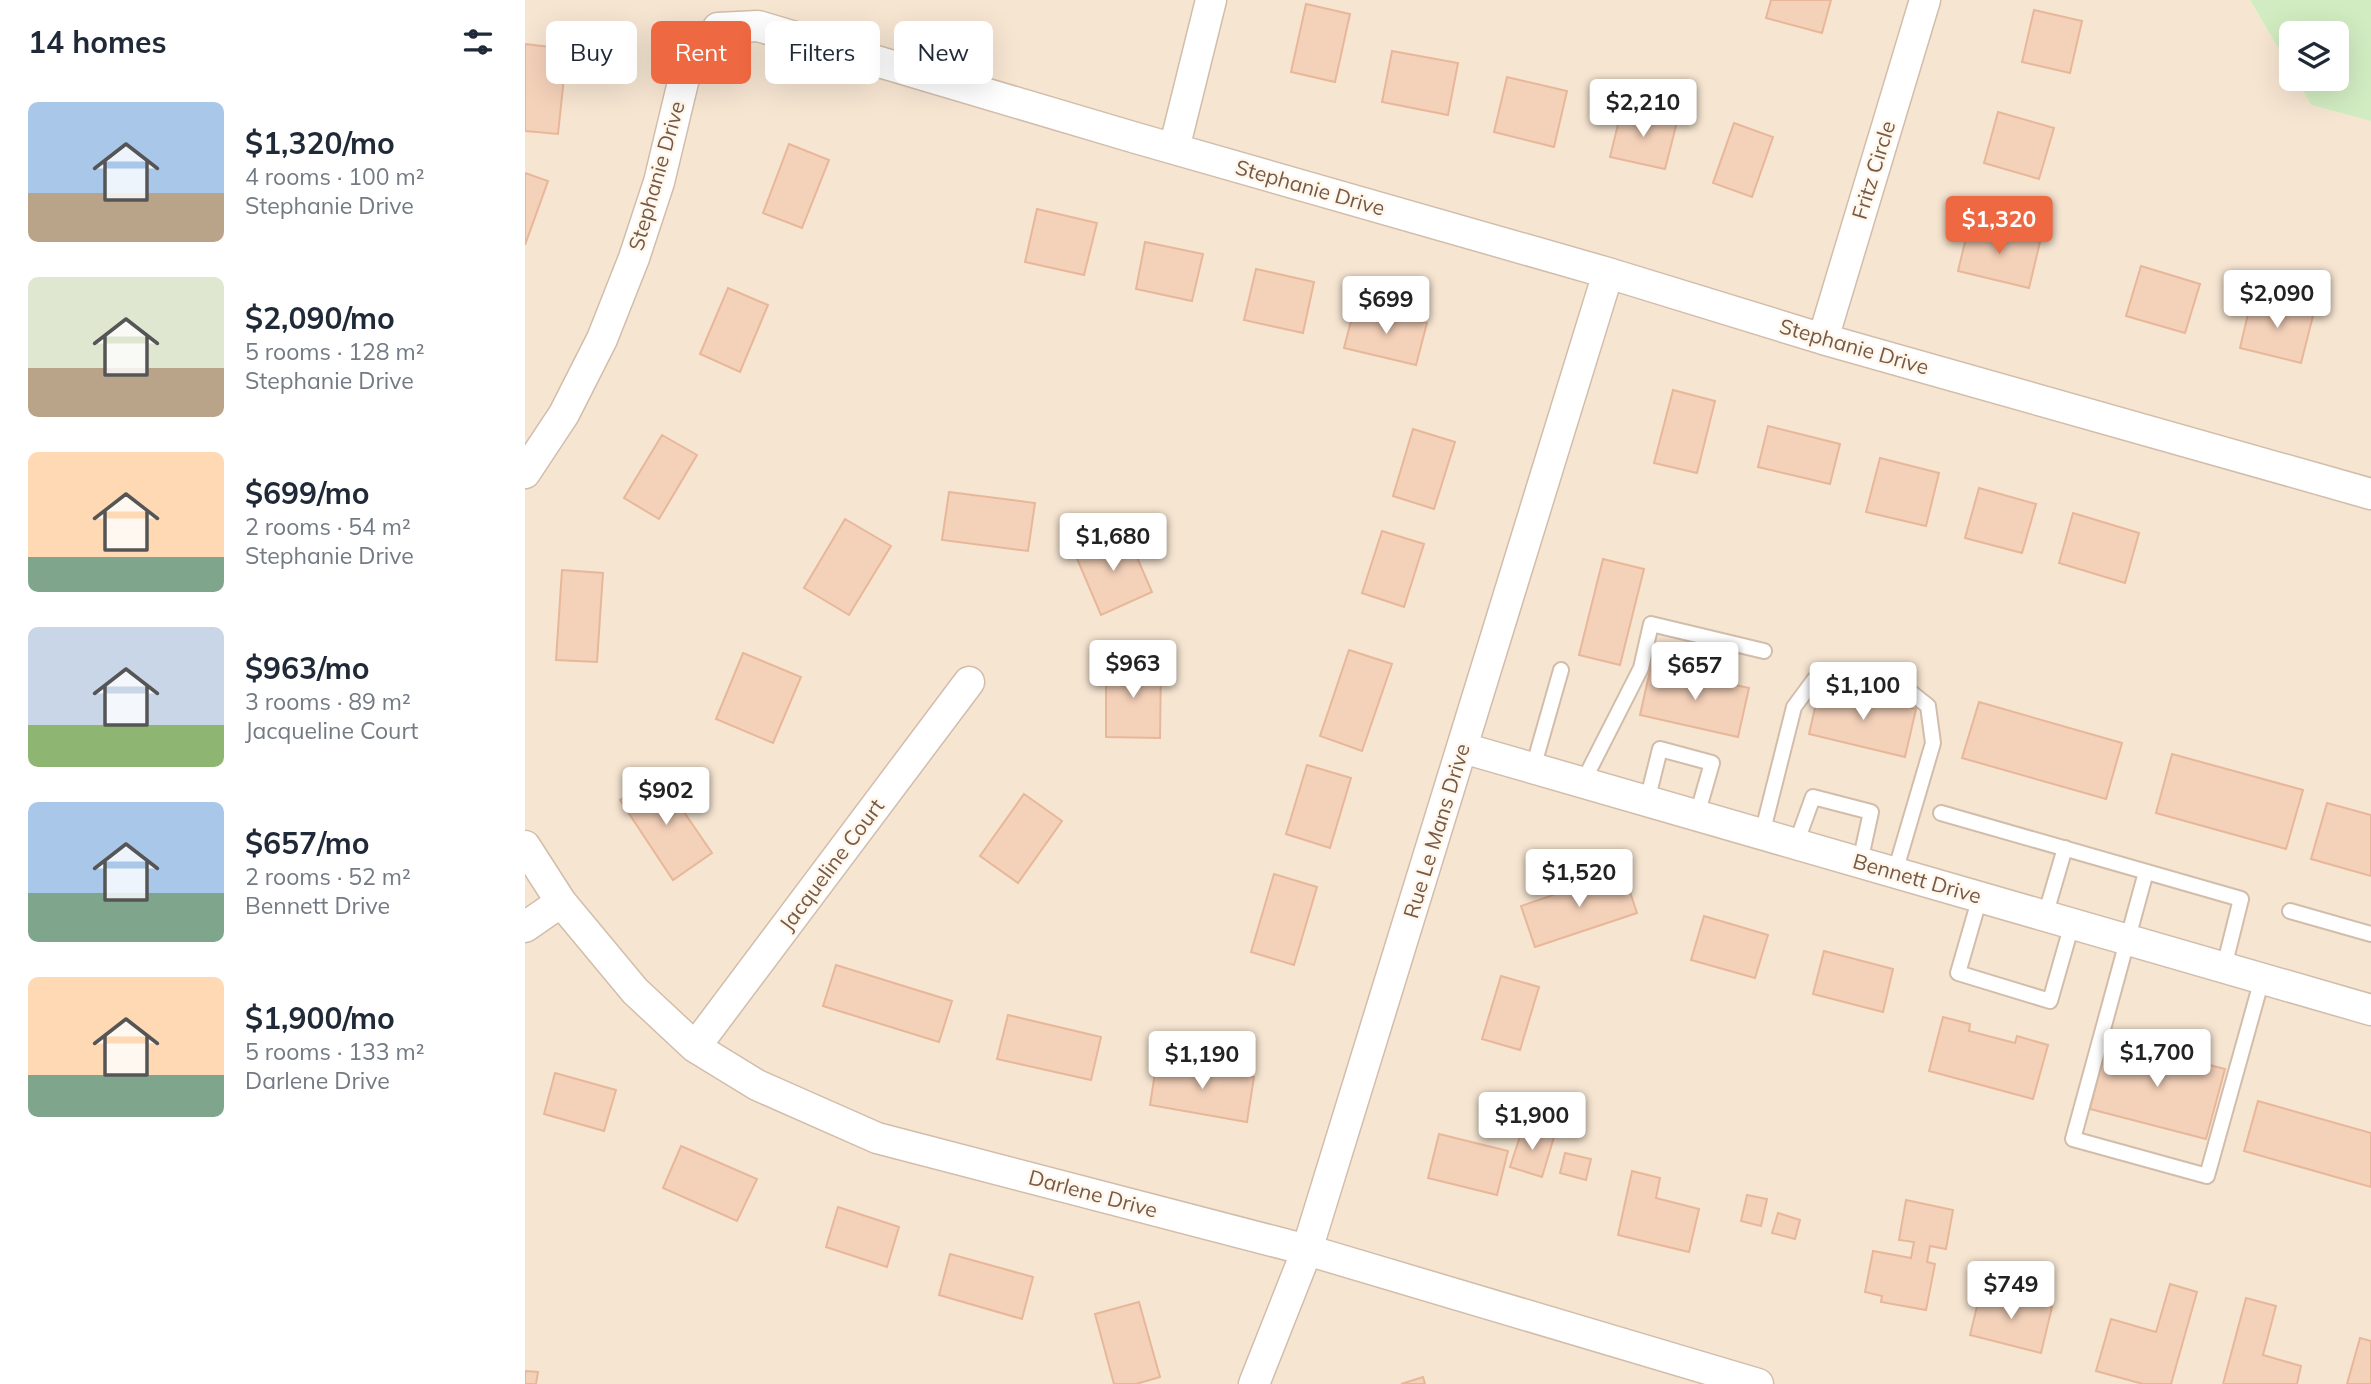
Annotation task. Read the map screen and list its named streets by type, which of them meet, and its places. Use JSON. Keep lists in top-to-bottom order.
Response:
{
  "streets": {
    "street": [
      "Fritz Circle",
      "Stephanie Drive",
      "Rue Le Mans Drive",
      "Jacqueline Court",
      "Bennett Drive",
      "Darlene Drive"
    ]
  },
  "crossings": [
    ["Fritz Circle", "Stephanie Drive"],
    ["Stephanie Drive", "Rue Le Mans Drive"],
    ["Rue Le Mans Drive", "Bennett Drive"],
    ["Rue Le Mans Drive", "Darlene Drive"],
    ["Jacqueline Court", "Darlene Drive"]
  ],
  "page": {
    "heading": "14 homes",
    "chip": [
      "Buy",
      "Rent",
      "Filters",
      "New"
    ],
    "price": [
      "$2,210",
      "$1,320",
      "$2,090",
      "$699",
      "$1,680",
      "$963",
      "$657",
      "$1,100",
      "$902",
      "$1,520",
      "$1,700",
      "$1,190",
      "$1,900",
      "$749"
    ],
    "list": [
      {
        "name": "$1,320/mo",
        "note": "4 rooms · 100 m² · Stephanie Drive"
      },
      {
        "name": "$2,090/mo",
        "note": "5 rooms · 128 m² · Stephanie Drive"
      },
      {
        "name": "$699/mo",
        "note": "2 rooms · 54 m² · Stephanie Drive"
      },
      {
        "name": "$963/mo",
        "note": "3 rooms · 89 m² · Jacqueline Court"
      },
      {
        "name": "$657/mo",
        "note": "2 rooms · 52 m² · Bennett Drive"
      },
      {
        "name": "$1,900/mo",
        "note": "5 rooms · 133 m² · Darlene Drive"
      }
    ]
  }
}
